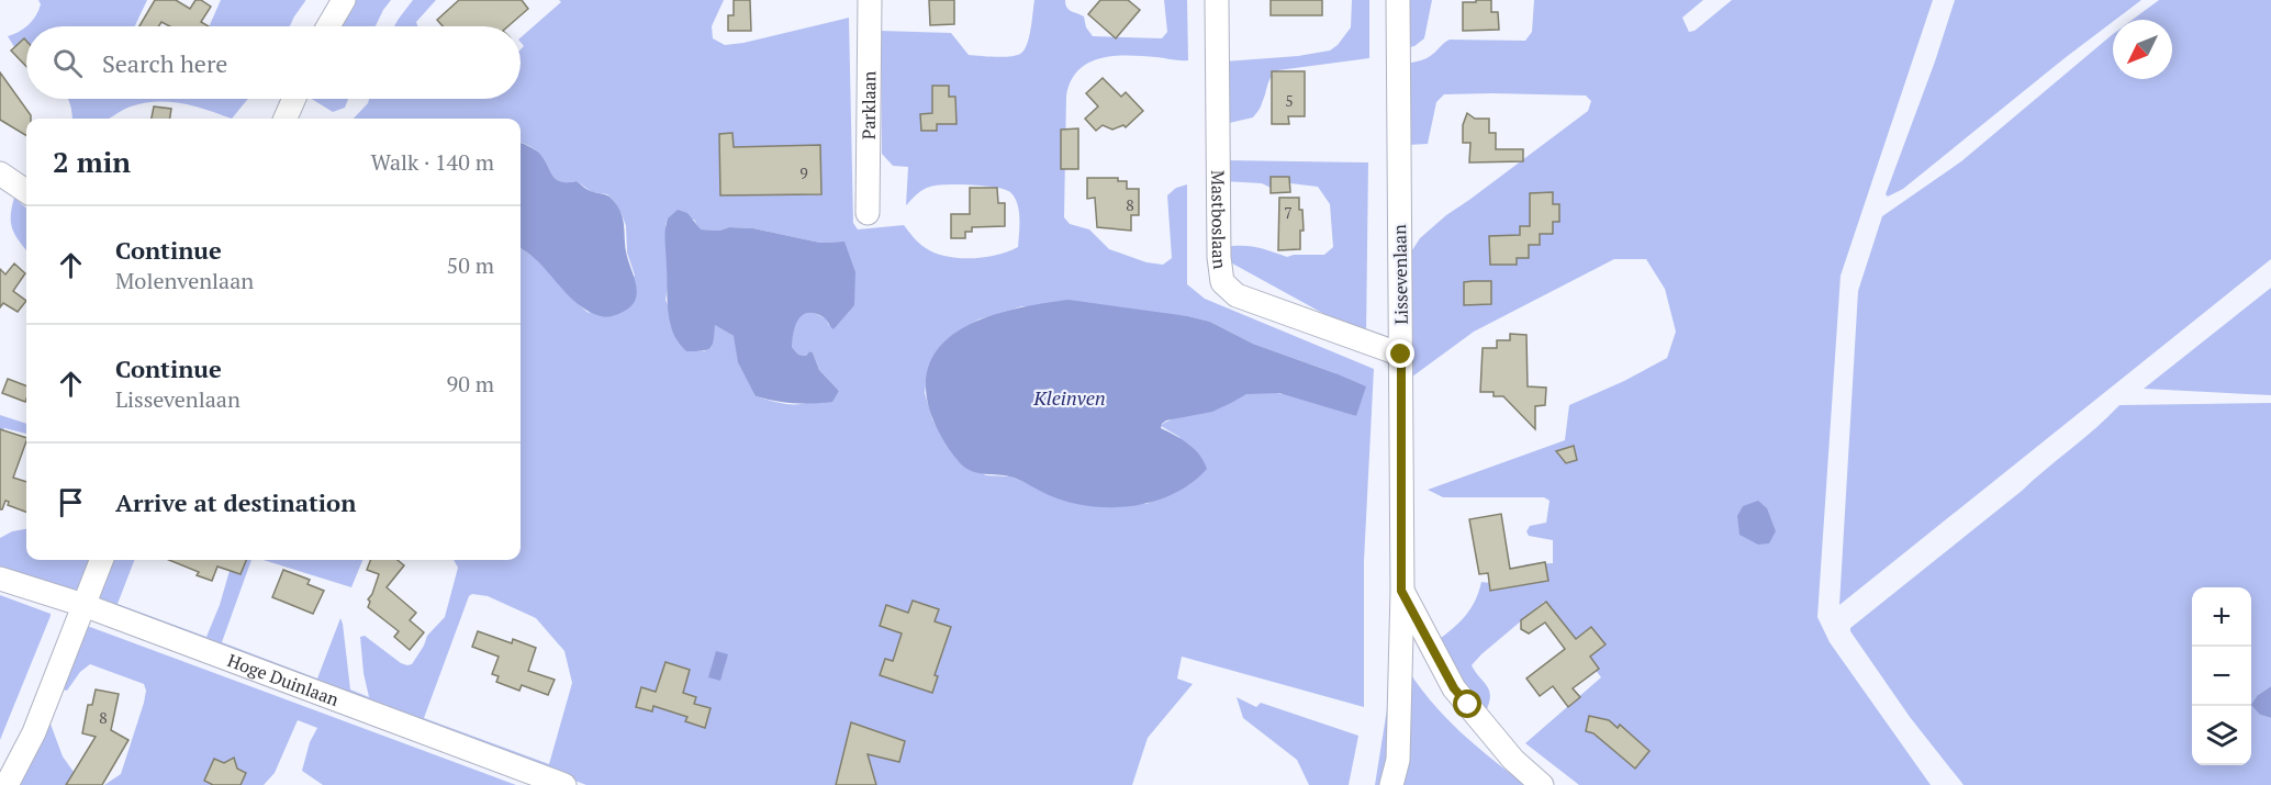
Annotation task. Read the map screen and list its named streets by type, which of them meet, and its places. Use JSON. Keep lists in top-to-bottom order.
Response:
{
  "streets": {
    "street": [
      "Parklaan",
      "Mastboslaan",
      "Lissevenlaan",
      "Hoge Duinlaan"
    ]
  },
  "crossings": [
    ["Mastboslaan", "Lissevenlaan"]
  ],
  "water": ["Kleinven"],
  "house_numbers": [
    "5",
    "9",
    "8",
    "7",
    "8"
  ],
  "north": "bottom left",
  "page": {
    "search": "Search here",
    "heading": ["2 min", "Walk · 140 m"],
    "list": [
      ["Continue", "Molenvenlaan", "50 m"],
      ["Continue", "Lissevenlaan", "90 m"],
      "Arrive at destination"
    ],
    "map_buttons": ["+", "−"]
  }
}
